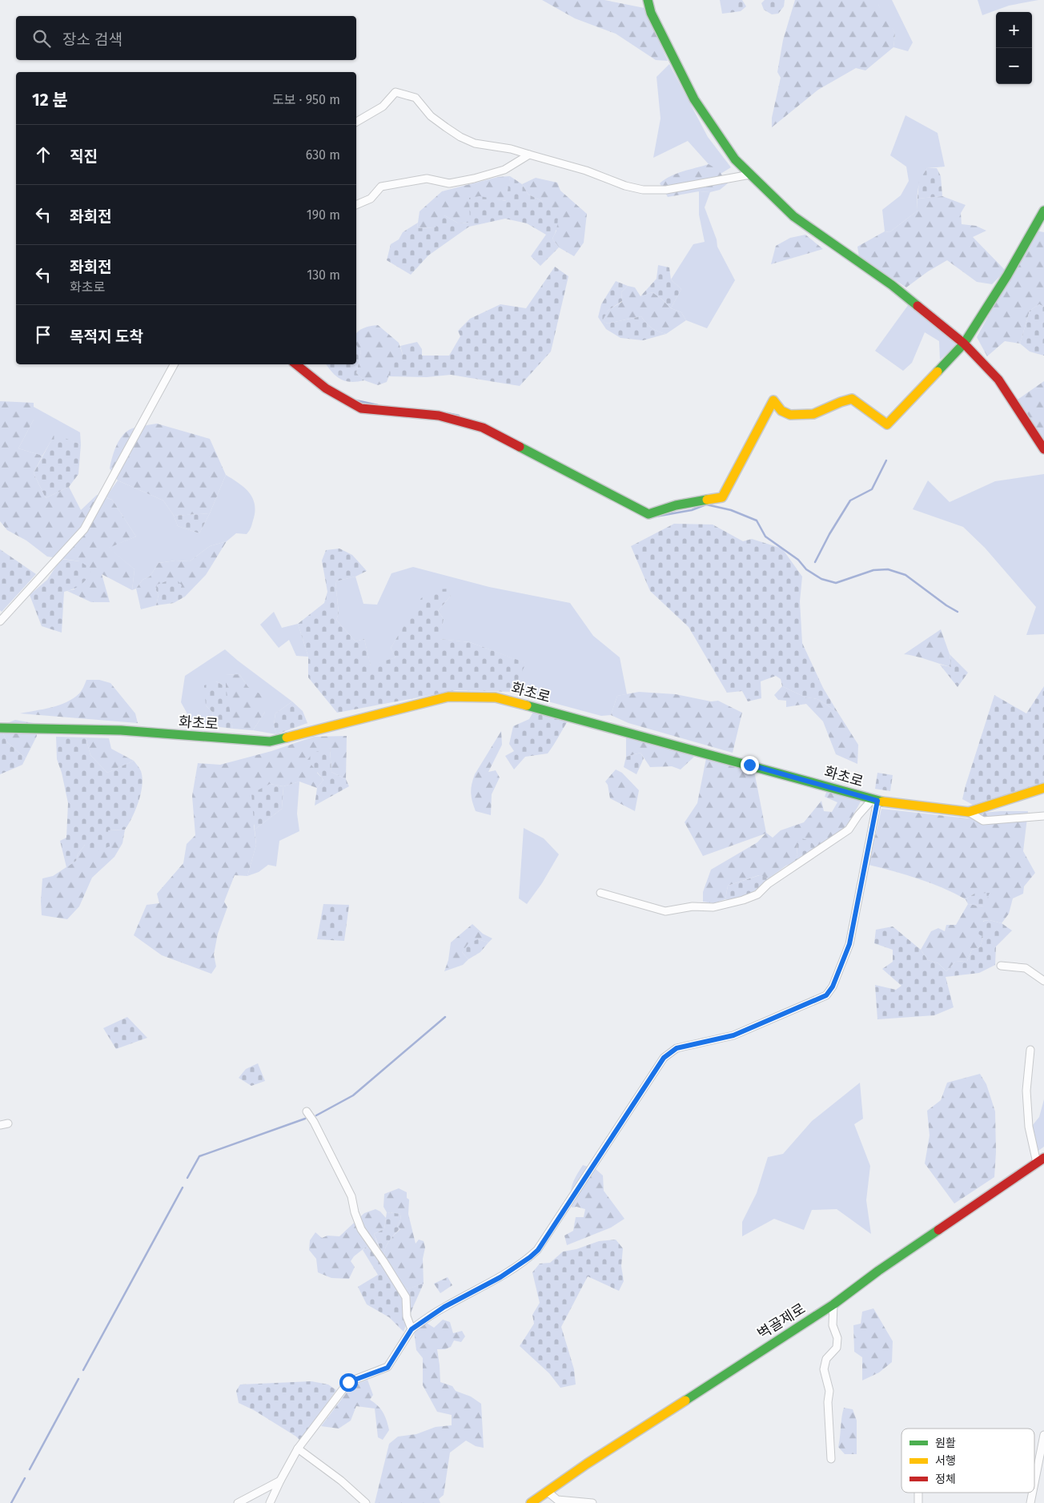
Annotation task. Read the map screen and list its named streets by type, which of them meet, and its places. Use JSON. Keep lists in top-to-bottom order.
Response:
{
  "streets": {
    "street": ["화초로", "벽골제로"]
  },
  "legend": ["원활", "서행", "정체"],
  "page": {
    "map_buttons": ["+", "−"],
    "search": "장소 검색",
    "heading": ["12 분", "도보 · 950 m"],
    "list": [
      ["직진", "630 m"],
      ["좌회전", "190 m"],
      ["좌회전", "화초로", "130 m"],
      "목적지 도착"
    ]
  }
}
